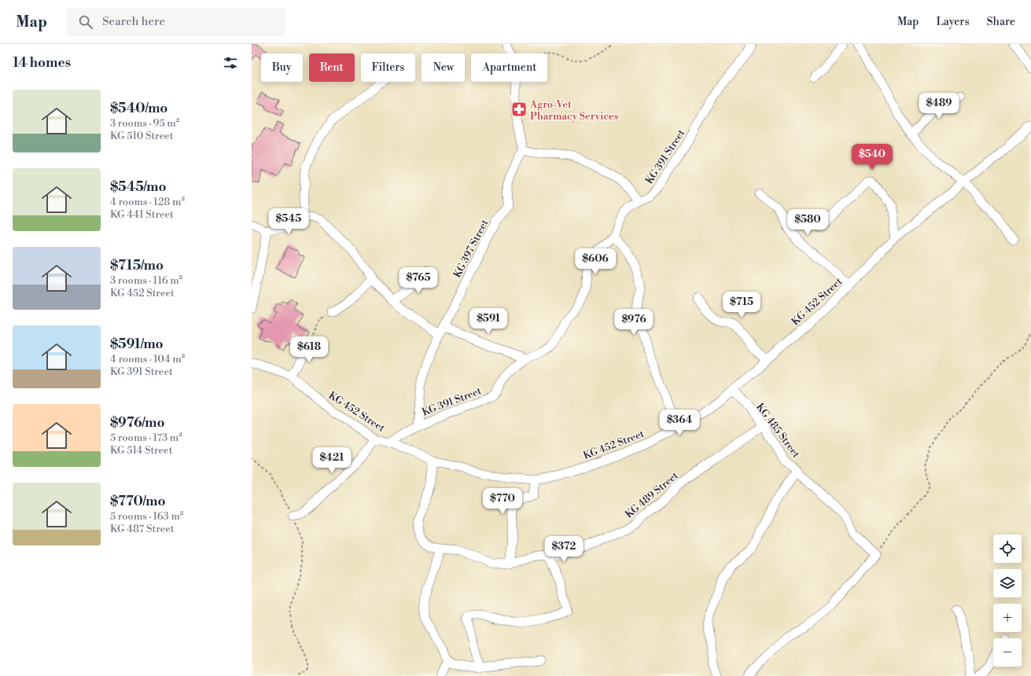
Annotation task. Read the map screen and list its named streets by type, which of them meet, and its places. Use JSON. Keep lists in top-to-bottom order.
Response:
{
  "streets": {
    "street": [
      "KG 391 Street",
      "KG 397 Street",
      "KG 452 Street",
      "KG 485 Street",
      "KG 489 Street"
    ]
  },
  "crossings": [
    ["KG 391 Street", "KG 397 Street"],
    ["KG 391 Street", "KG 452 Street"],
    ["KG 452 Street", "KG 485 Street"],
    ["KG 452 Street", "KG 489 Street"],
    ["KG 485 Street", "KG 489 Street"]
  ],
  "places": {
    "pharmacy": ["Agro-Vet Pharmacy Services"]
  },
  "page": {
    "header": "Map",
    "search": "Search here",
    "nav": ["Map", "Layers", "Share"],
    "heading": "14 homes",
    "chip": [
      "Buy",
      "Rent",
      "Filters",
      "New",
      "Apartment"
    ],
    "list": [
      {
        "name": "$540/mo",
        "note": "3 rooms · 95 m² · KG 510 Street"
      },
      {
        "name": "$545/mo",
        "note": "4 rooms · 128 m² · KG 441 Street"
      },
      {
        "name": "$715/mo",
        "note": "3 rooms · 116 m² · KG 452 Street"
      },
      {
        "name": "$591/mo",
        "note": "4 rooms · 104 m² · KG 391 Street"
      },
      {
        "name": "$976/mo",
        "note": "5 rooms · 173 m² · KG 514 Street"
      },
      {
        "name": "$770/mo",
        "note": "5 rooms · 163 m² · KG 487 Street"
      }
    ],
    "price": [
      "$489",
      "$540",
      "$545",
      "$580",
      "$606",
      "$765",
      "$715",
      "$591",
      "$976",
      "$618",
      "$364",
      "$421",
      "$770",
      "$372"
    ],
    "map_buttons": ["+", "−"]
  }
}
